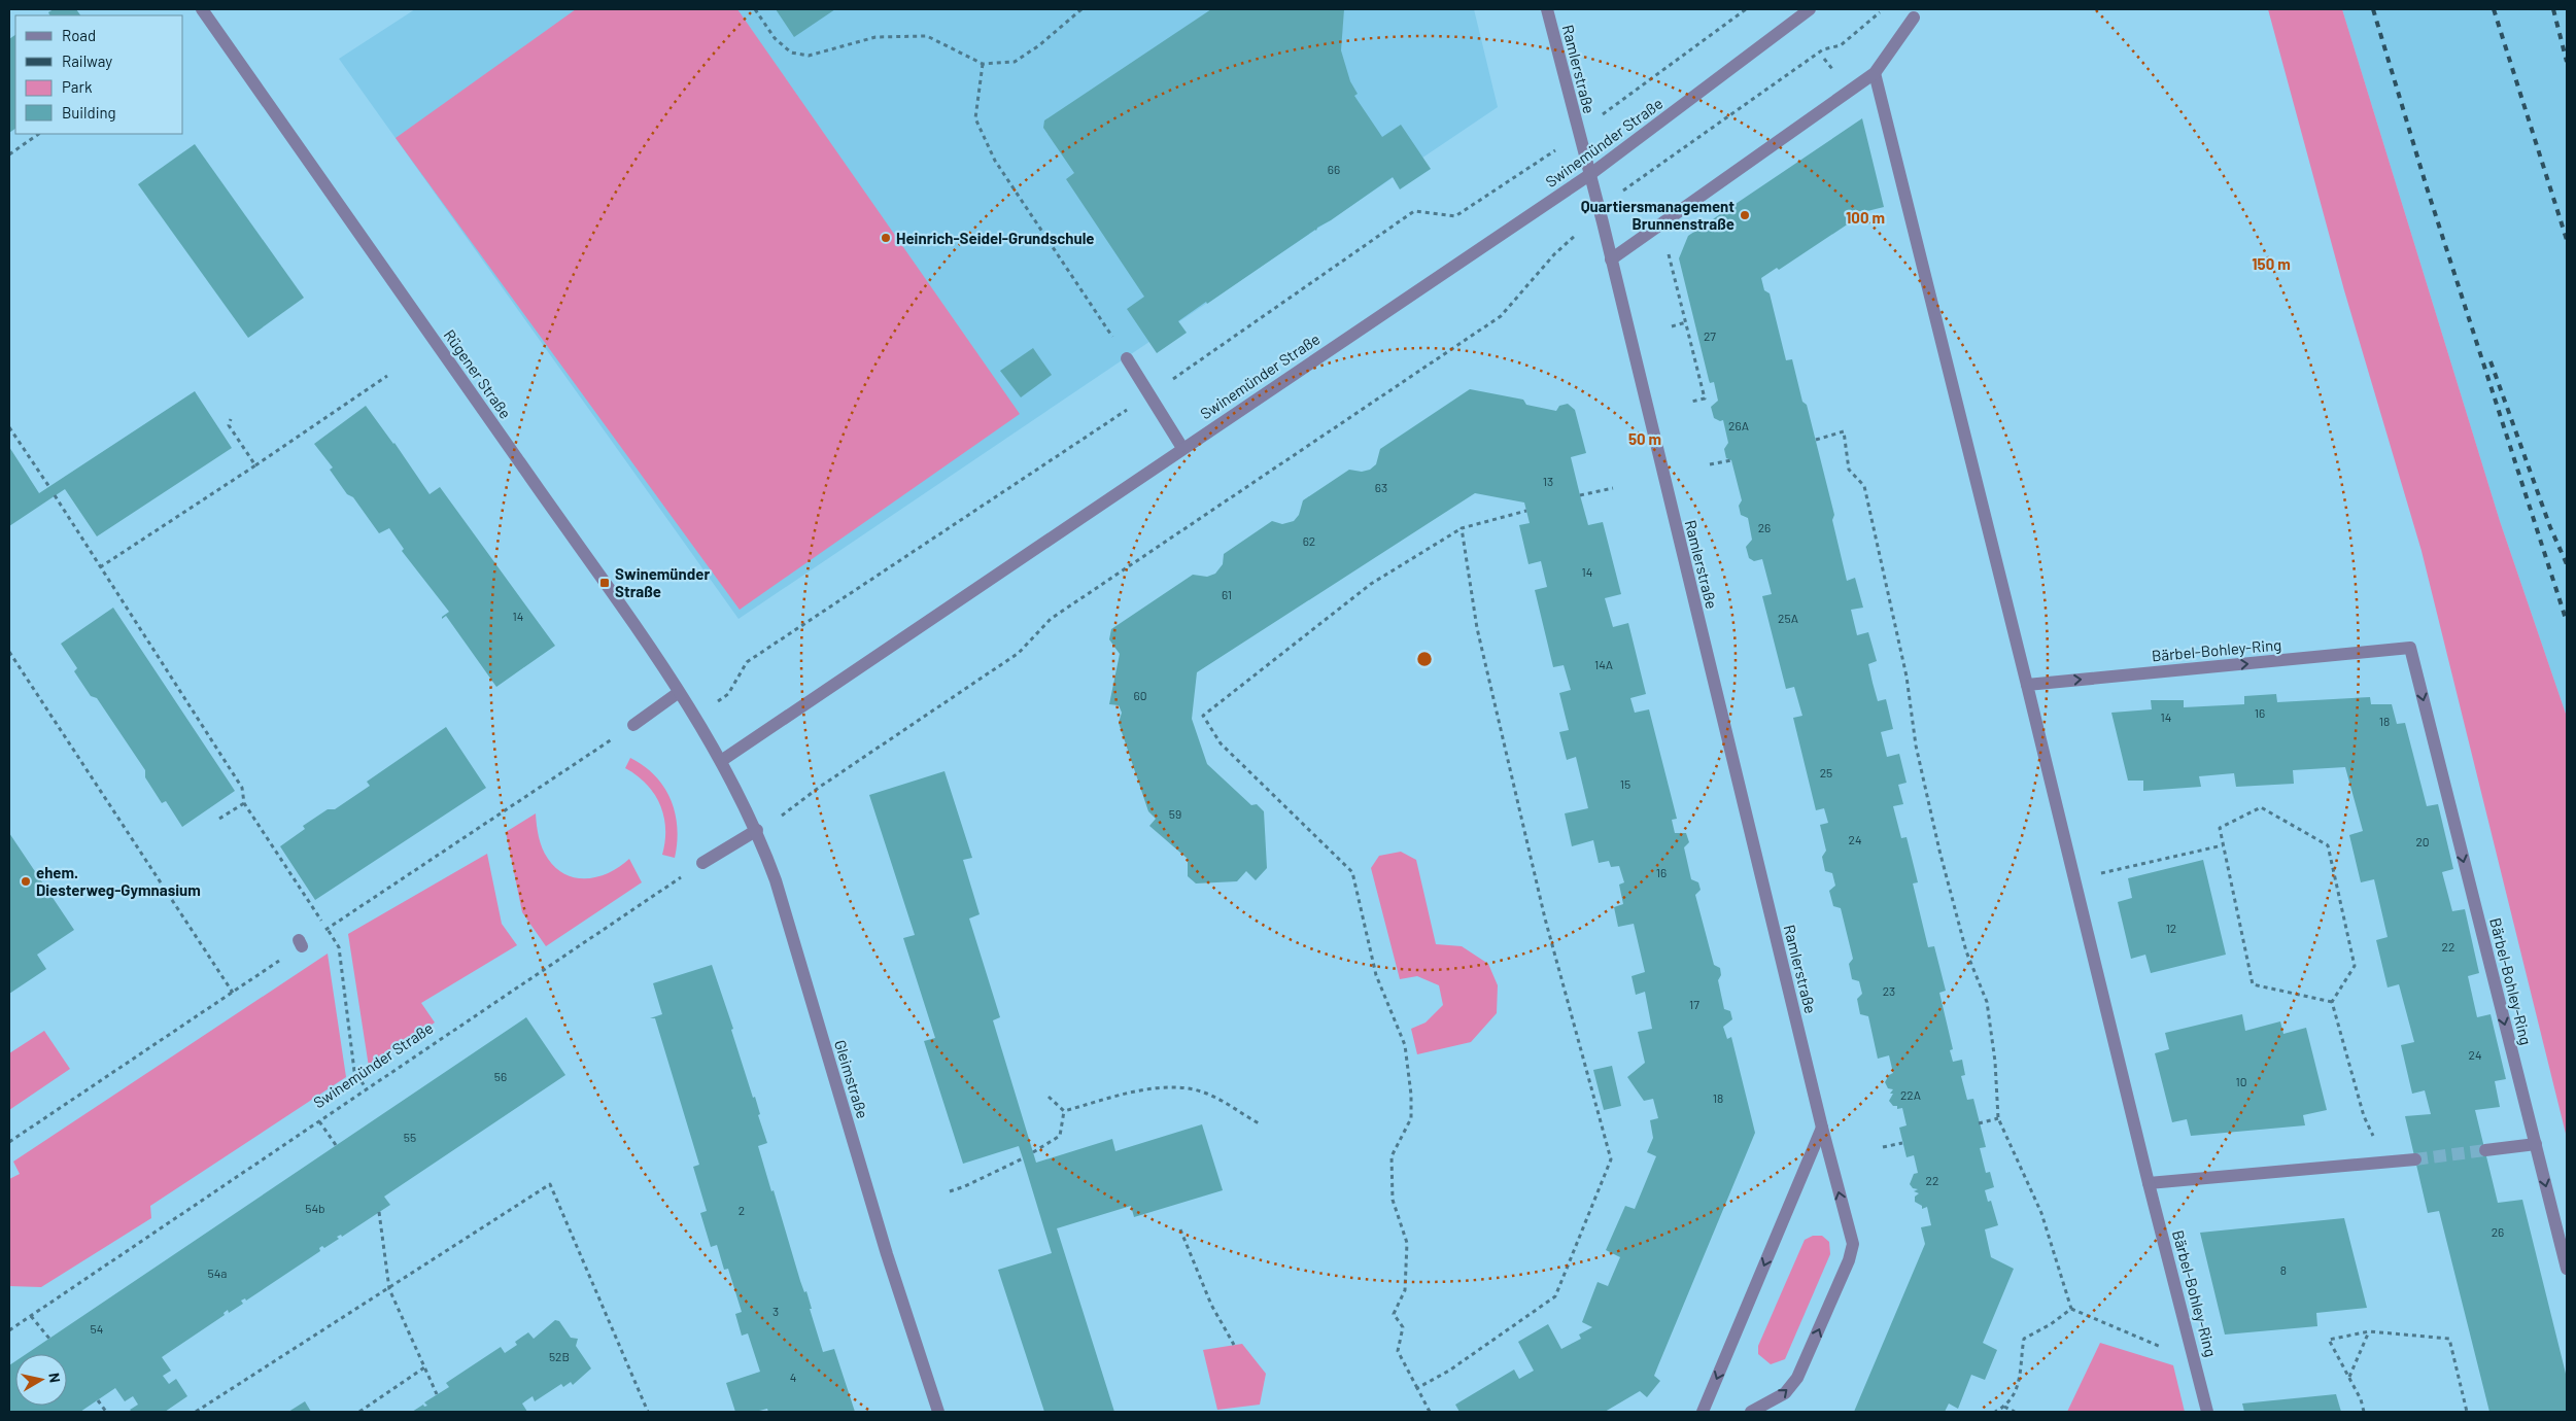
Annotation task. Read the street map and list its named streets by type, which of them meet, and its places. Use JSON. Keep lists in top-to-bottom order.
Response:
{
  "streets": {
    "street": [
      "Ramlerstraße",
      "Swinemünder Straße",
      "Rügener Straße",
      "Bärbel-Bohley-Ring",
      "Gleimstraße"
    ]
  },
  "crossings": [
    ["Ramlerstraße", "Swinemünder Straße"],
    ["Swinemünder Straße", "Rügener Straße"],
    ["Swinemünder Straße", "Gleimstraße"],
    ["Rügener Straße", "Gleimstraße"]
  ],
  "places": {
    "other": ["Quartiersmanagement Brunnenstraße", "Heinrich-Seidel-Grundschule", "ehem. Diesterweg-Gymnasium"],
    "transit": ["Swinemünder Straße"]
  },
  "house_numbers": [
    "66",
    "27",
    "26A",
    "13",
    "63",
    "26",
    "62",
    "14",
    "61",
    "14",
    "25A",
    "14A",
    "60",
    "16",
    "14",
    "18",
    "25",
    "15",
    "59",
    "24",
    "20",
    "16",
    "12",
    "22",
    "23",
    "17",
    "24",
    "56",
    "10",
    "22A",
    "18",
    "55",
    "22",
    "54b",
    "2",
    "26",
    "8",
    "54a",
    "3",
    "54",
    "52B",
    "4"
  ],
  "legend": [
    "Road",
    "Railway",
    "Park",
    "Building"
  ],
  "north": "right",
  "rings": ["100 m", "150 m", "50 m"]
}
